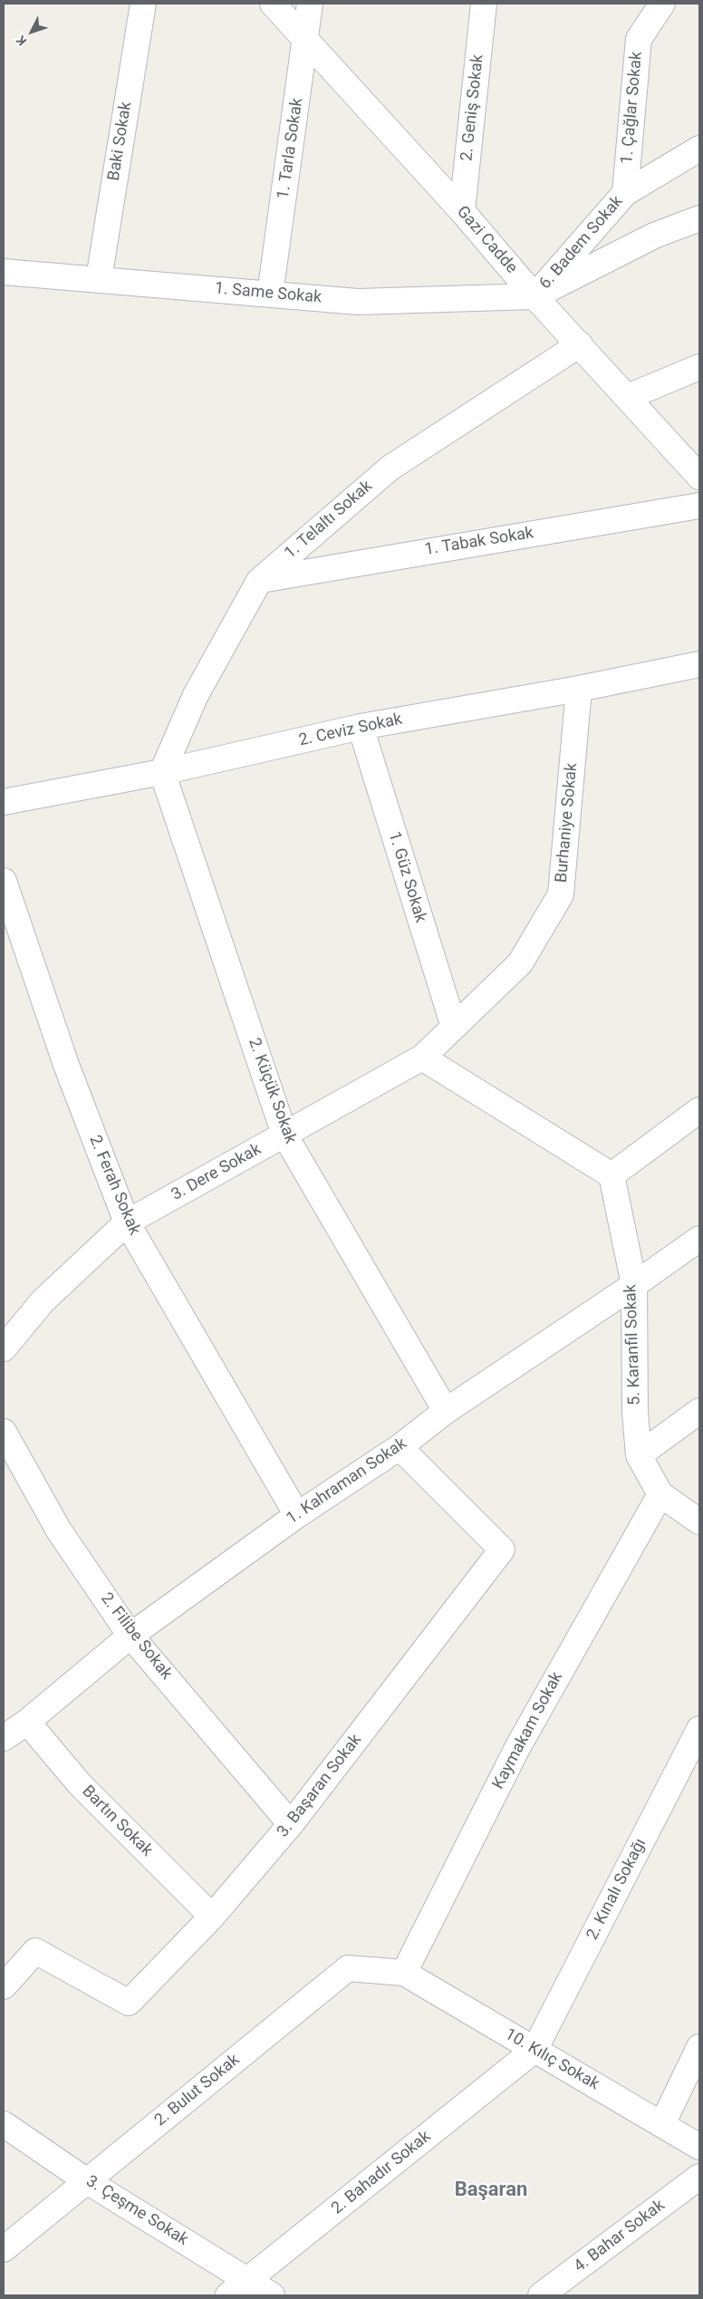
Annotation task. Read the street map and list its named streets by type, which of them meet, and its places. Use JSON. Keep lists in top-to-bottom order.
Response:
{
  "streets": {
    "street": [
      "2. Geniş Sokak",
      "1. Çağlar Sokak",
      "Baki Sokak",
      "1. Tarla Sokak",
      "Gazi Cadde",
      "6. Badem Sokak",
      "1. Same Sokak",
      "1. Telaltı Sokak",
      "1. Tabak Sokak",
      "2. Ceviz Sokak",
      "Burhaniye Sokak",
      "1. Güz Sokak",
      "2. Küçük Sokak",
      "3. Dere Sokak",
      "2. Ferah Sokak",
      "5. Karanfil Sokak",
      "1. Kahraman Sokak",
      "2. Filibe Sokak",
      "Kaymakam Sokak",
      "3. Başaran Sokak",
      "Bartın Sokak",
      "2. Kınalı Sokağı",
      "10. Kılıç Sokak",
      "2. Bulut Sokak",
      "2. Bahadır Sokak",
      "3. Çeşme Sokak",
      "4. Bahar Sokak"
    ]
  },
  "crossings": [
    ["2. Geniş Sokak", "Gazi Cadde"],
    ["1. Çağlar Sokak", "6. Badem Sokak"],
    ["Baki Sokak", "1. Same Sokak"],
    ["1. Tarla Sokak", "Gazi Cadde"],
    ["1. Tarla Sokak", "1. Same Sokak"],
    ["Gazi Cadde", "6. Badem Sokak"],
    ["Gazi Cadde", "1. Same Sokak"],
    ["Gazi Cadde", "1. Telaltı Sokak"],
    ["6. Badem Sokak", "1. Same Sokak"],
    ["1. Telaltı Sokak", "1. Tabak Sokak"],
    ["1. Telaltı Sokak", "2. Ceviz Sokak"],
    ["1. Telaltı Sokak", "2. Küçük Sokak"],
    ["2. Ceviz Sokak", "Burhaniye Sokak"],
    ["2. Ceviz Sokak", "1. Güz Sokak"],
    ["2. Ceviz Sokak", "2. Küçük Sokak"],
    ["Burhaniye Sokak", "1. Güz Sokak"],
    ["Burhaniye Sokak", "3. Dere Sokak"],
    ["1. Güz Sokak", "3. Dere Sokak"],
    ["2. Küçük Sokak", "3. Dere Sokak"],
    ["2. Küçük Sokak", "1. Kahraman Sokak"],
    ["3. Dere Sokak", "2. Ferah Sokak"],
    ["2. Ferah Sokak", "1. Kahraman Sokak"],
    ["5. Karanfil Sokak", "1. Kahraman Sokak"],
    ["5. Karanfil Sokak", "Kaymakam Sokak"],
    ["1. Kahraman Sokak", "2. Filibe Sokak"],
    ["1. Kahraman Sokak", "3. Başaran Sokak"],
    ["1. Kahraman Sokak", "Bartın Sokak"],
    ["2. Filibe Sokak", "3. Başaran Sokak"],
    ["Kaymakam Sokak", "10. Kılıç Sokak"],
    ["Kaymakam Sokak", "2. Bulut Sokak"],
    ["3. Başaran Sokak", "Bartın Sokak"],
    ["2. Kınalı Sokağı", "10. Kılıç Sokak"],
    ["2. Kınalı Sokağı", "2. Bahadır Sokak"],
    ["10. Kılıç Sokak", "2. Bulut Sokak"],
    ["10. Kılıç Sokak", "2. Bahadır Sokak"],
    ["2. Bulut Sokak", "3. Çeşme Sokak"],
    ["2. Bahadır Sokak", "3. Çeşme Sokak"]
  ],
  "districts": ["Başaran"],
  "north": "bottom left"
}
